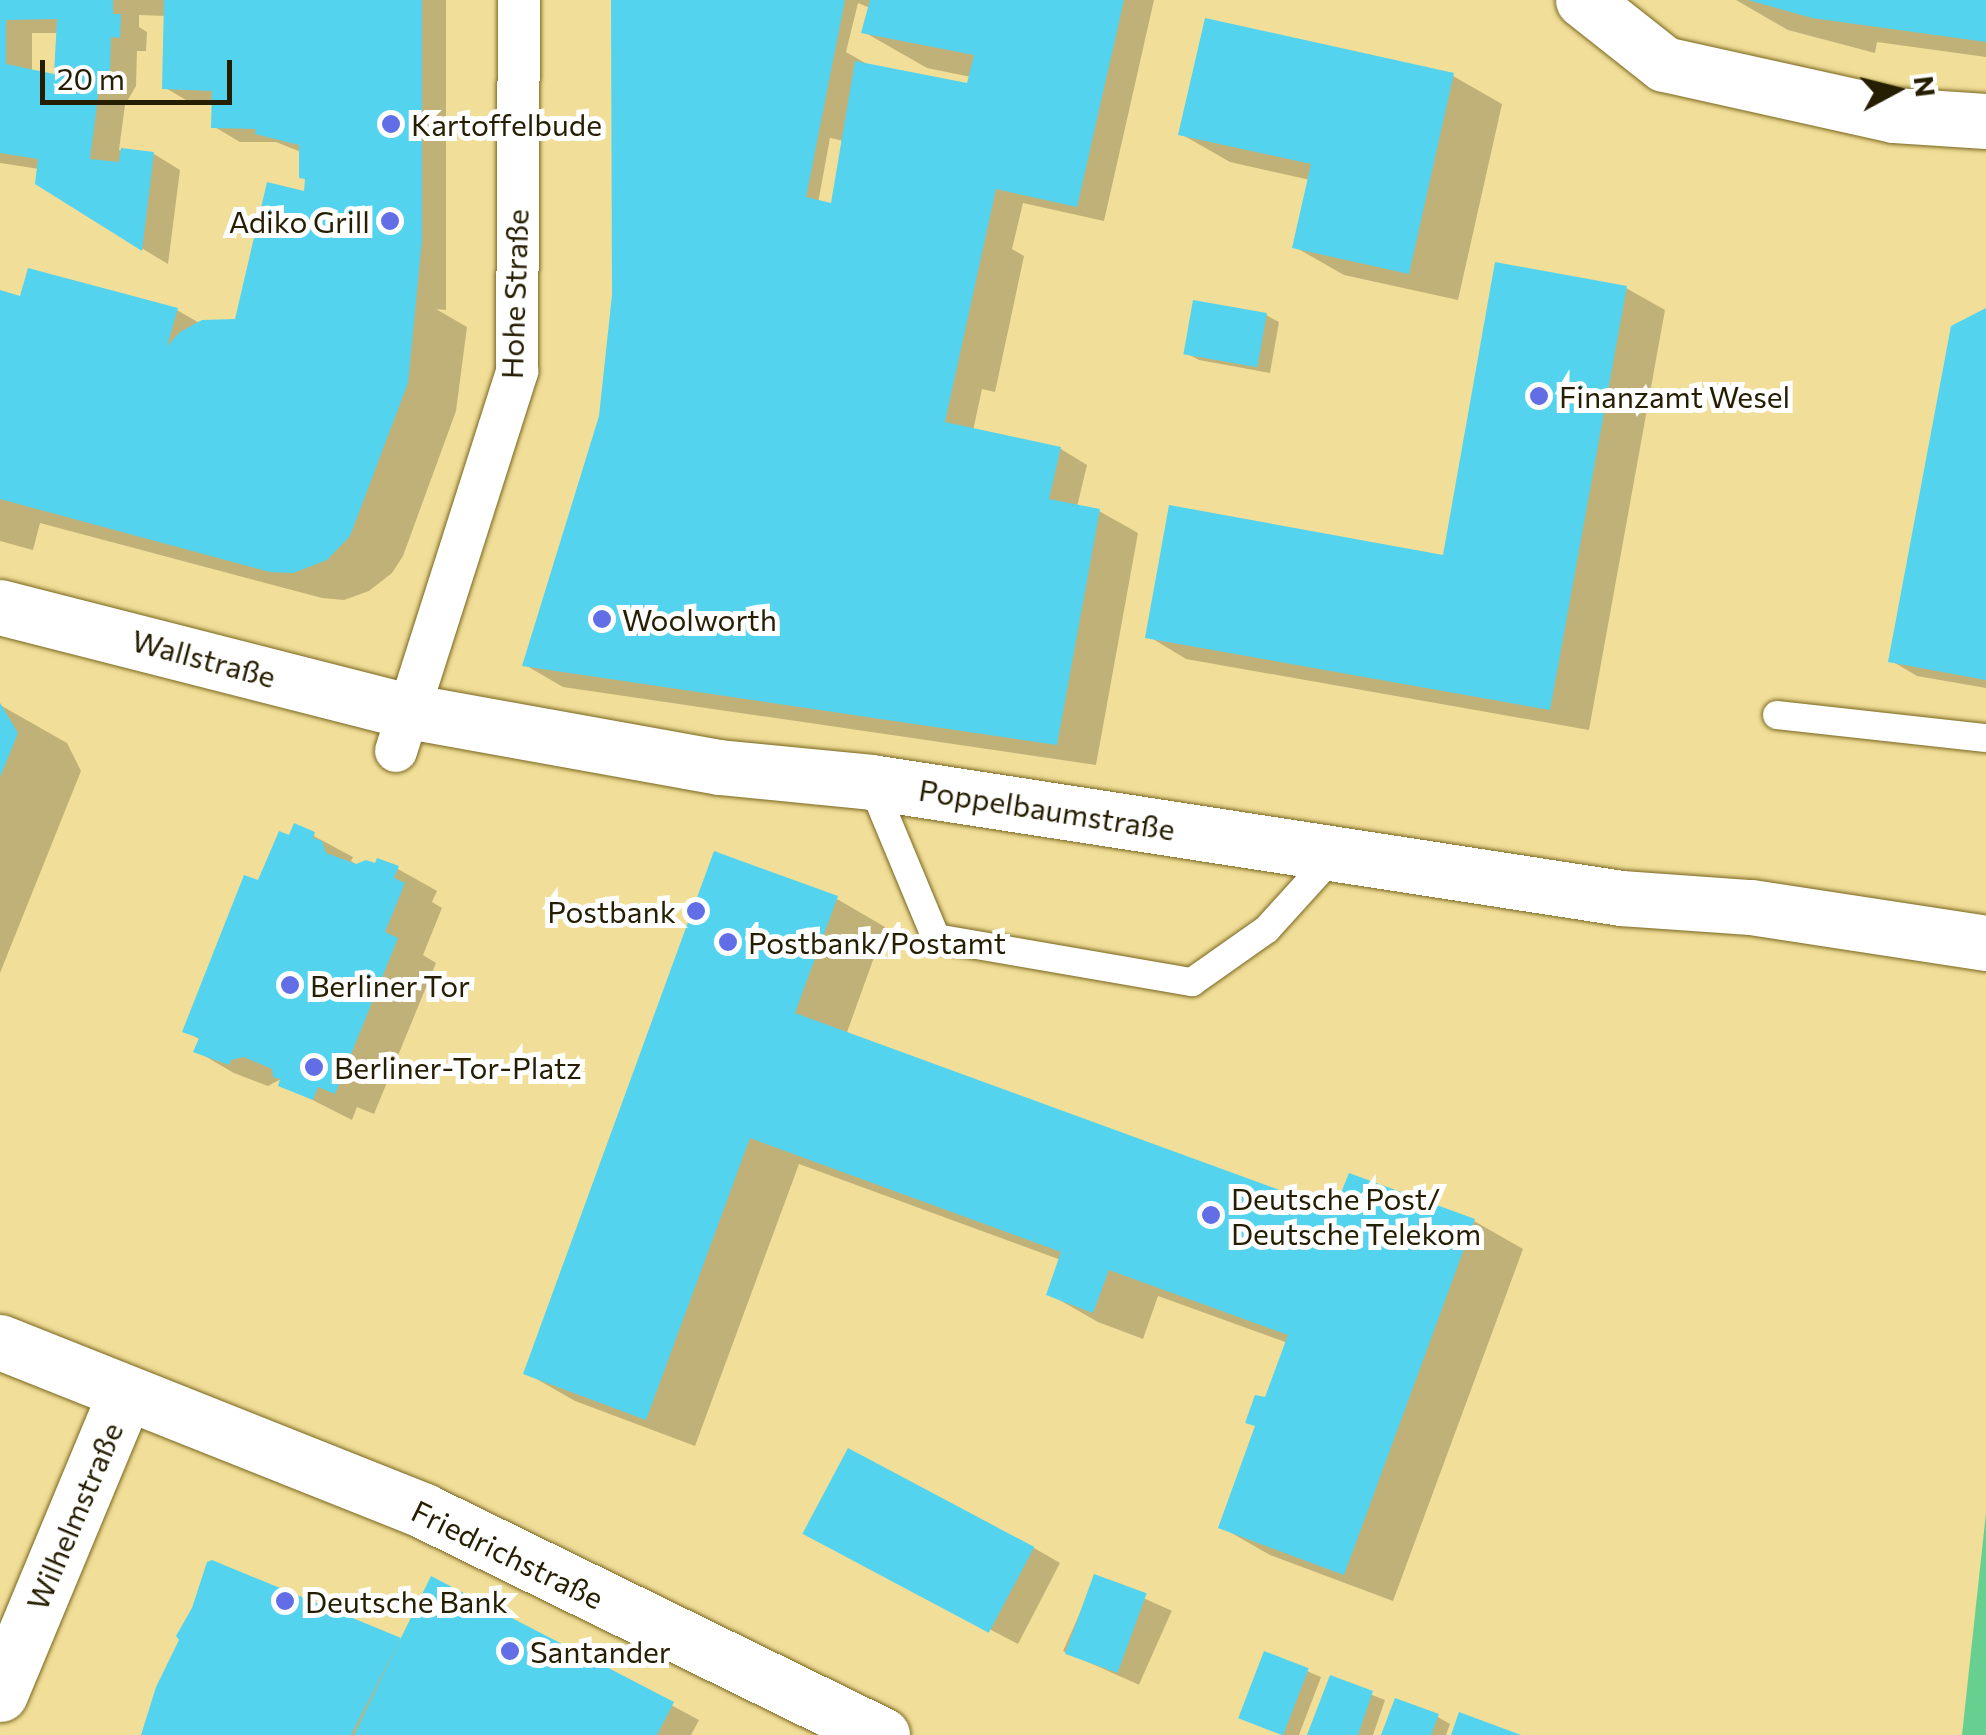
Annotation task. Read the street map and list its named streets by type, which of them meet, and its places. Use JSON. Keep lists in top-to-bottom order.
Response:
{
  "streets": {
    "street": [
      "Hohe Straße",
      "Wallstraße",
      "Poppelbaumstraße",
      "Wilhelmstraße",
      "Friedrichstraße"
    ]
  },
  "crossings": [
    ["Hohe Straße", "Wallstraße"],
    ["Hohe Straße", "Poppelbaumstraße"],
    ["Wallstraße", "Poppelbaumstraße"],
    ["Wilhelmstraße", "Friedrichstraße"]
  ],
  "places": [
    "Kartoffelbude",
    "Adiko Grill",
    "Finanzamt Wesel",
    "Woolworth",
    "Postbank",
    "Postbank/Postamt",
    "Berliner Tor",
    "Berliner-Tor-Platz",
    "Deutsche Post/ Deutsche Telekom",
    "Deutsche Bank",
    "Santander"
  ],
  "scale_bar": "20 m",
  "north": "right"
}
